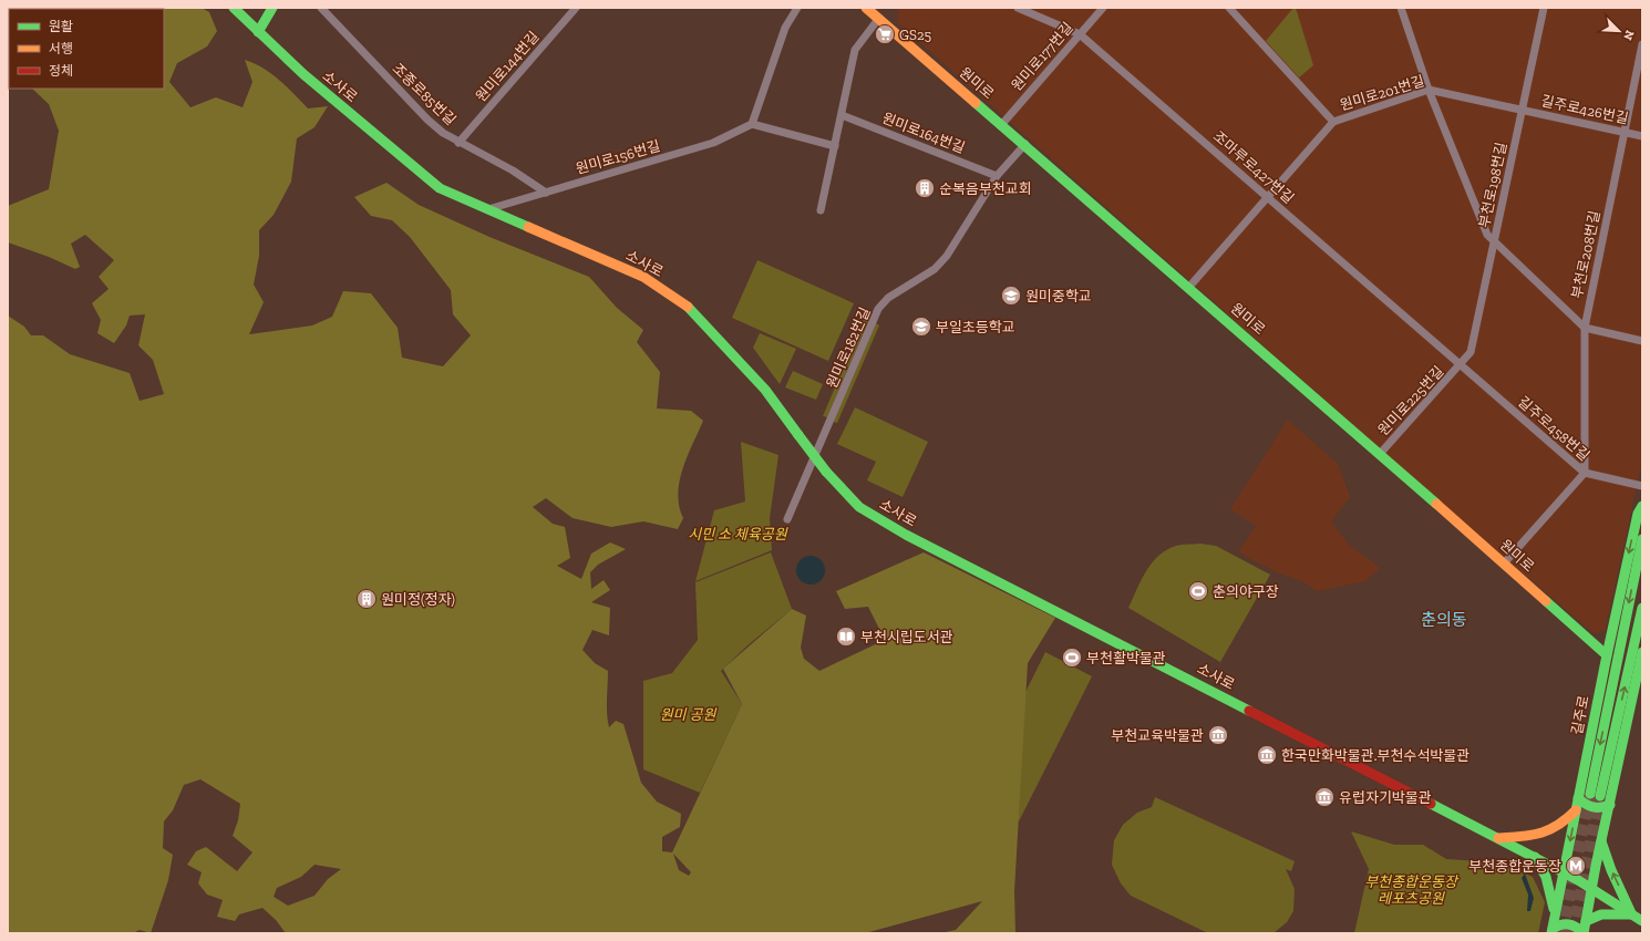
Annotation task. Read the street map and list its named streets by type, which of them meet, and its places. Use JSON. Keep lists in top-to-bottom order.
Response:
{
  "streets": {
    "street": [
      "원미로177번길",
      "원미로144번길",
      "원미로",
      "소사로",
      "원미로201번길",
      "조종로85번길",
      "길주로426번길",
      "원미로164번길",
      "원미로156번길",
      "조마루로427번길",
      "부천로198번길",
      "부천로208번길",
      "원미로182번길",
      "원미로225번길",
      "길주로458번길",
      "길주로"
    ]
  },
  "crossings": [
    ["원미로177번길", "원미로"],
    ["원미로177번길", "조마루로427번길"],
    ["원미로144번길", "조종로85번길"],
    ["원미로", "원미로201번길"],
    ["원미로", "원미로182번길"],
    ["원미로", "원미로225번길"],
    ["원미로", "길주로"],
    ["소사로", "원미로156번길"],
    ["소사로", "길주로"],
    ["원미로201번길", "길주로426번길"],
    ["원미로201번길", "조마루로427번길"],
    ["원미로201번길", "부천로198번길"],
    ["조종로85번길", "원미로156번길"],
    ["길주로426번길", "부천로198번길"],
    ["길주로426번길", "부천로208번길"],
    ["원미로164번길", "원미로182번길"],
    ["조마루로427번길", "부천로198번길"],
    ["조마루로427번길", "원미로225번길"],
    ["조마루로427번길", "길주로458번길"],
    ["부천로198번길", "원미로225번길"],
    ["부천로198번길", "길주로458번길"],
    ["부천로208번길", "길주로458번길"],
    ["원미로225번길", "길주로458번길"]
  ],
  "districts": ["춘의동"],
  "parks": ["시민 소 체육공원", "원미 공원", "부천종합운동장 레포츠공원"],
  "places": {
    "supermarket": ["GS25"],
    "building": ["순복음부천교회", "원미정(정자)"],
    "school or university": ["원미중학교", "부일초등학교"],
    "sports": ["춘의야구장", "부천활박물관"],
    "library": ["부천시립도서관"],
    "museum": ["부천교육박물관", "한국만화박물관.부천수석박물관", "유럽자기박물관"],
    "metro station": ["부천종합운동장"]
  },
  "legend": ["원활", "서행", "정체"],
  "north": "bottom right"
}
